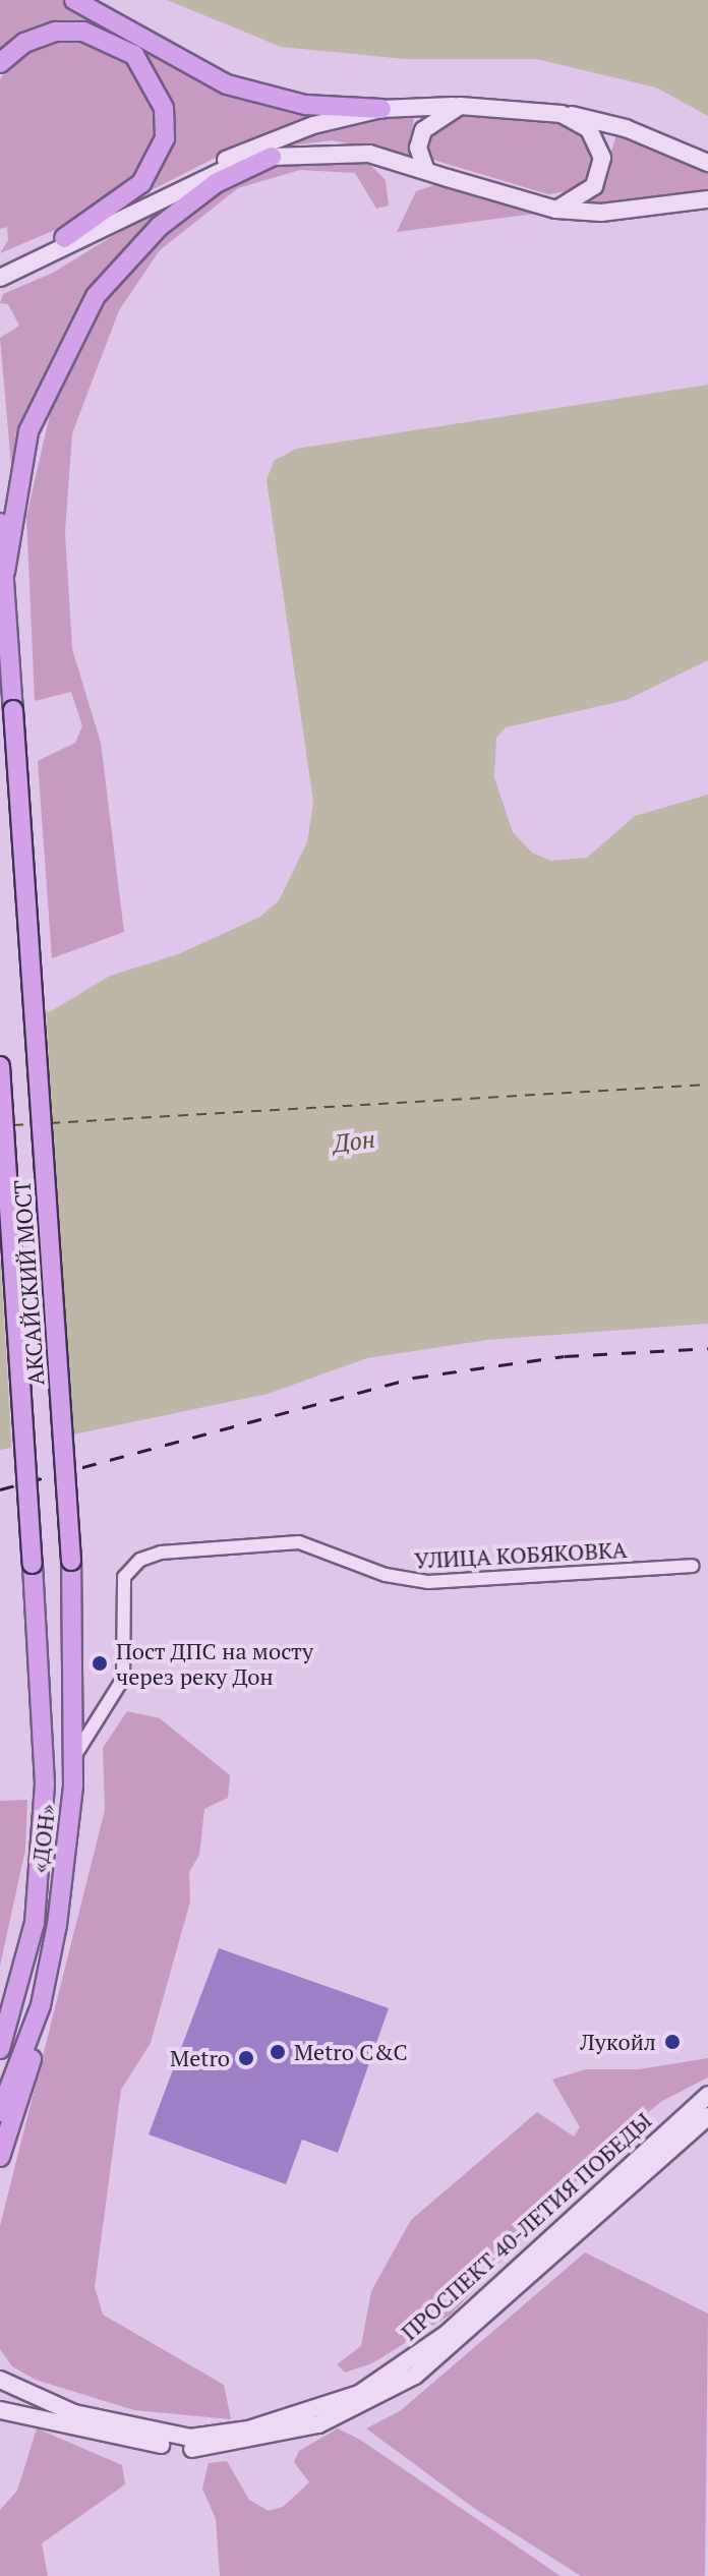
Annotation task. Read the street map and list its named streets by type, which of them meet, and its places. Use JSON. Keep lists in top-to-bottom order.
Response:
{
  "streets": {
    "main road": ["АКСАЙСКИЙ МОСТ", "«ДОН»", "ПРОСПЕКТ 40-ЛЕТИЯ ПОБЕДЫ"],
    "street": ["УЛИЦА КОБЯКОВКА"]
  },
  "crossings": [
    ["АКСАЙСКИЙ МОСТ", "«ДОН»"],
    ["УЛИЦА КОБЯКОВКА", "«ДОН»"]
  ],
  "water": ["Дон"],
  "places": [
    "Пост ДПС на мосту через реку Дон",
    "Лукойл",
    "Metro C&C",
    "Metro"
  ]
}
